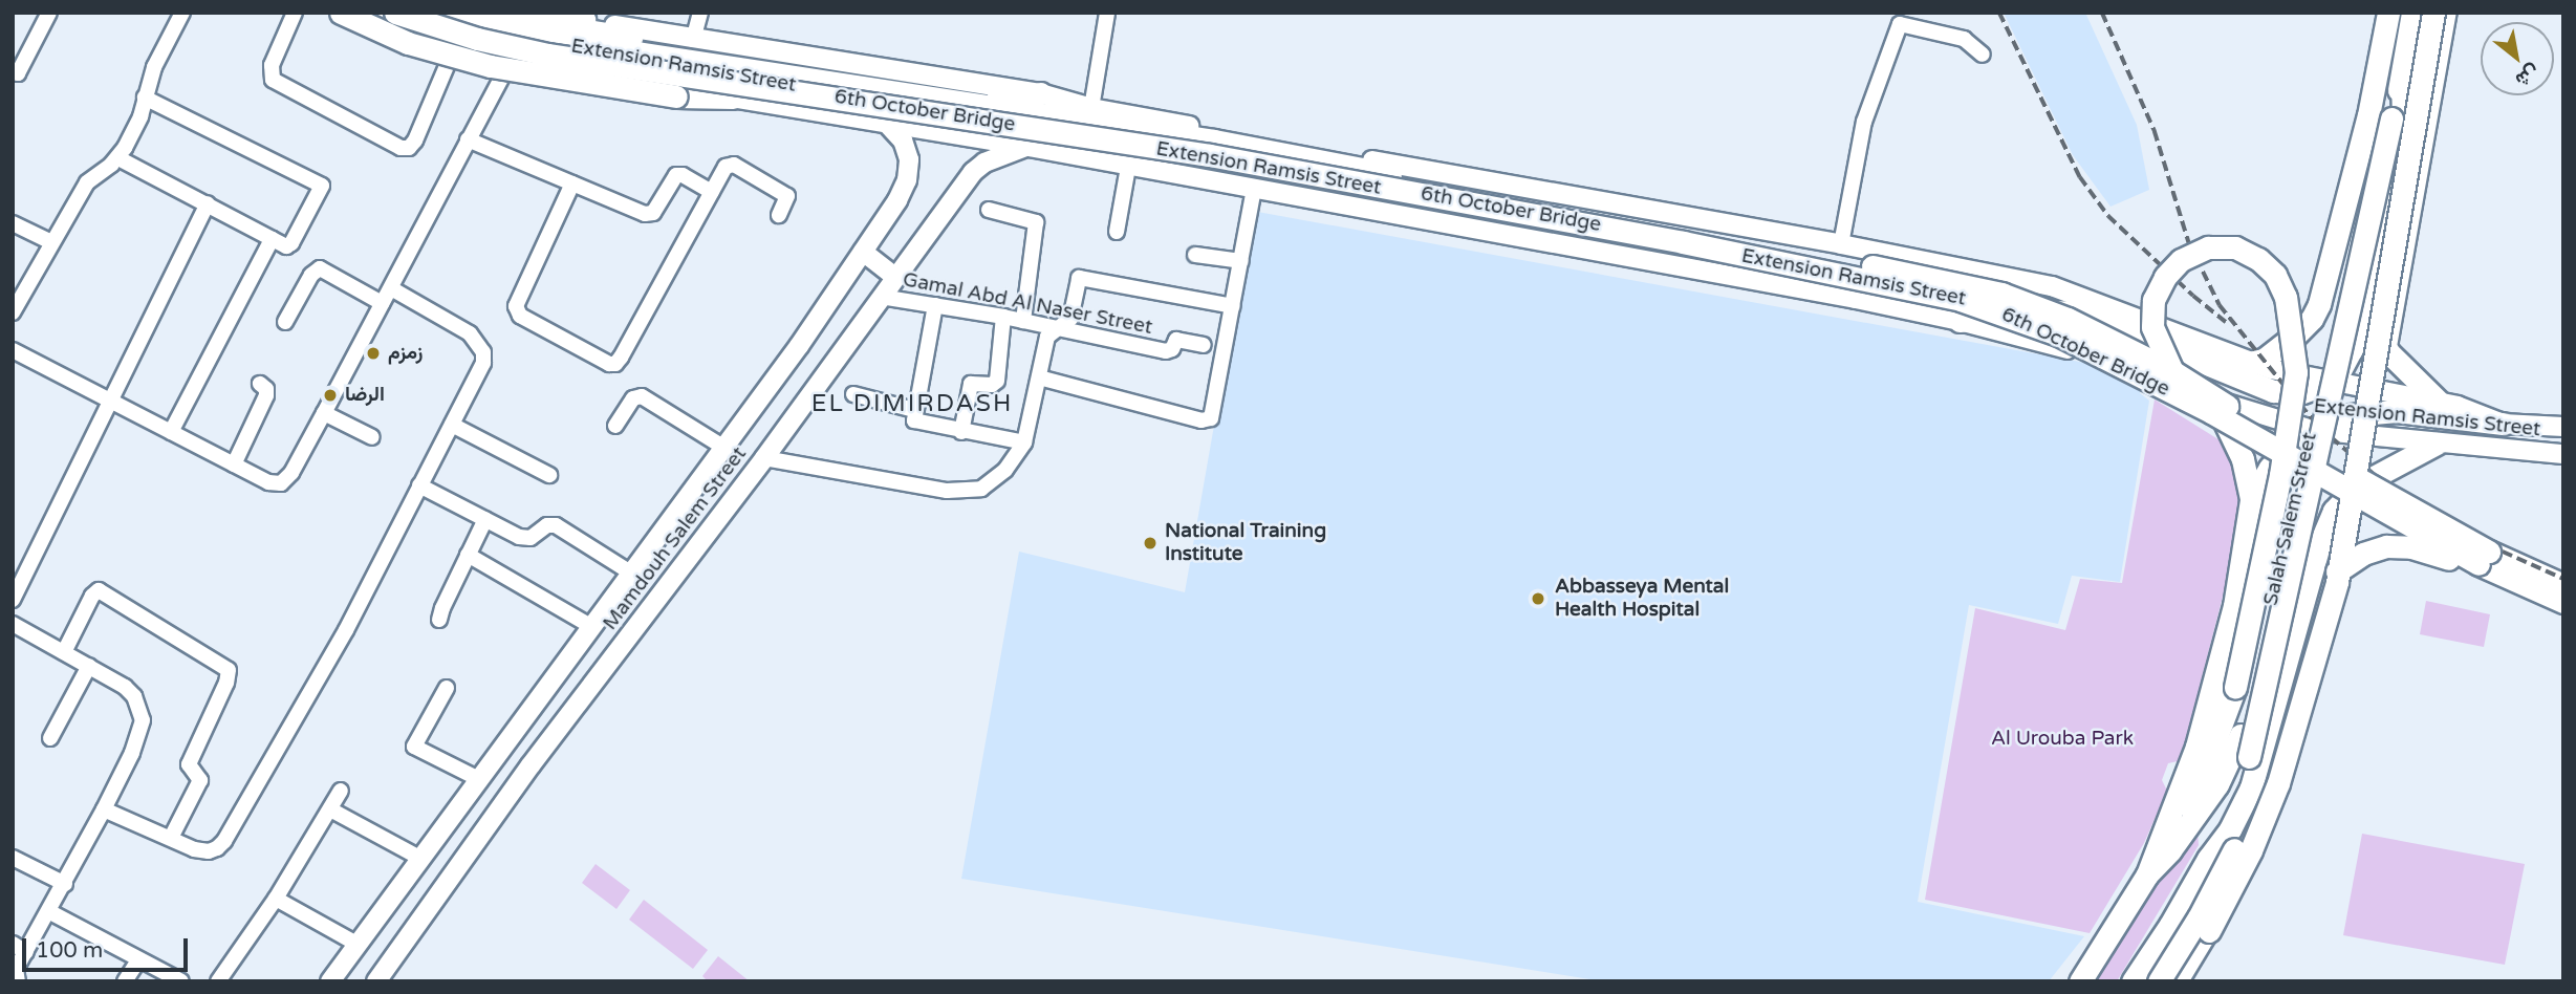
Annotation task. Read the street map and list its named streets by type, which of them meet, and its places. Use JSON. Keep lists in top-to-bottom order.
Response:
{
  "streets": {
    "highway": ["6th October Bridge", "Salah Salem Street"],
    "main road": ["Extension Ramsis Street", "Mamdouh Salem Street"],
    "street": ["Gamal Abd Al Naser Street"]
  },
  "crossings": [
    ["Extension Ramsis Street", "Mamdouh Salem Street"],
    ["Gamal Abd Al Naser Street", "Mamdouh Salem Street"]
  ],
  "districts": ["EL DIMIRDASH"],
  "parks": ["Al Urouba Park"],
  "places": [
    "زمزم",
    "الرضا",
    "National Training Institute",
    "Abbasseya Mental Health Hospital"
  ],
  "scale_bar": "100 m",
  "north": "bottom right"
}
